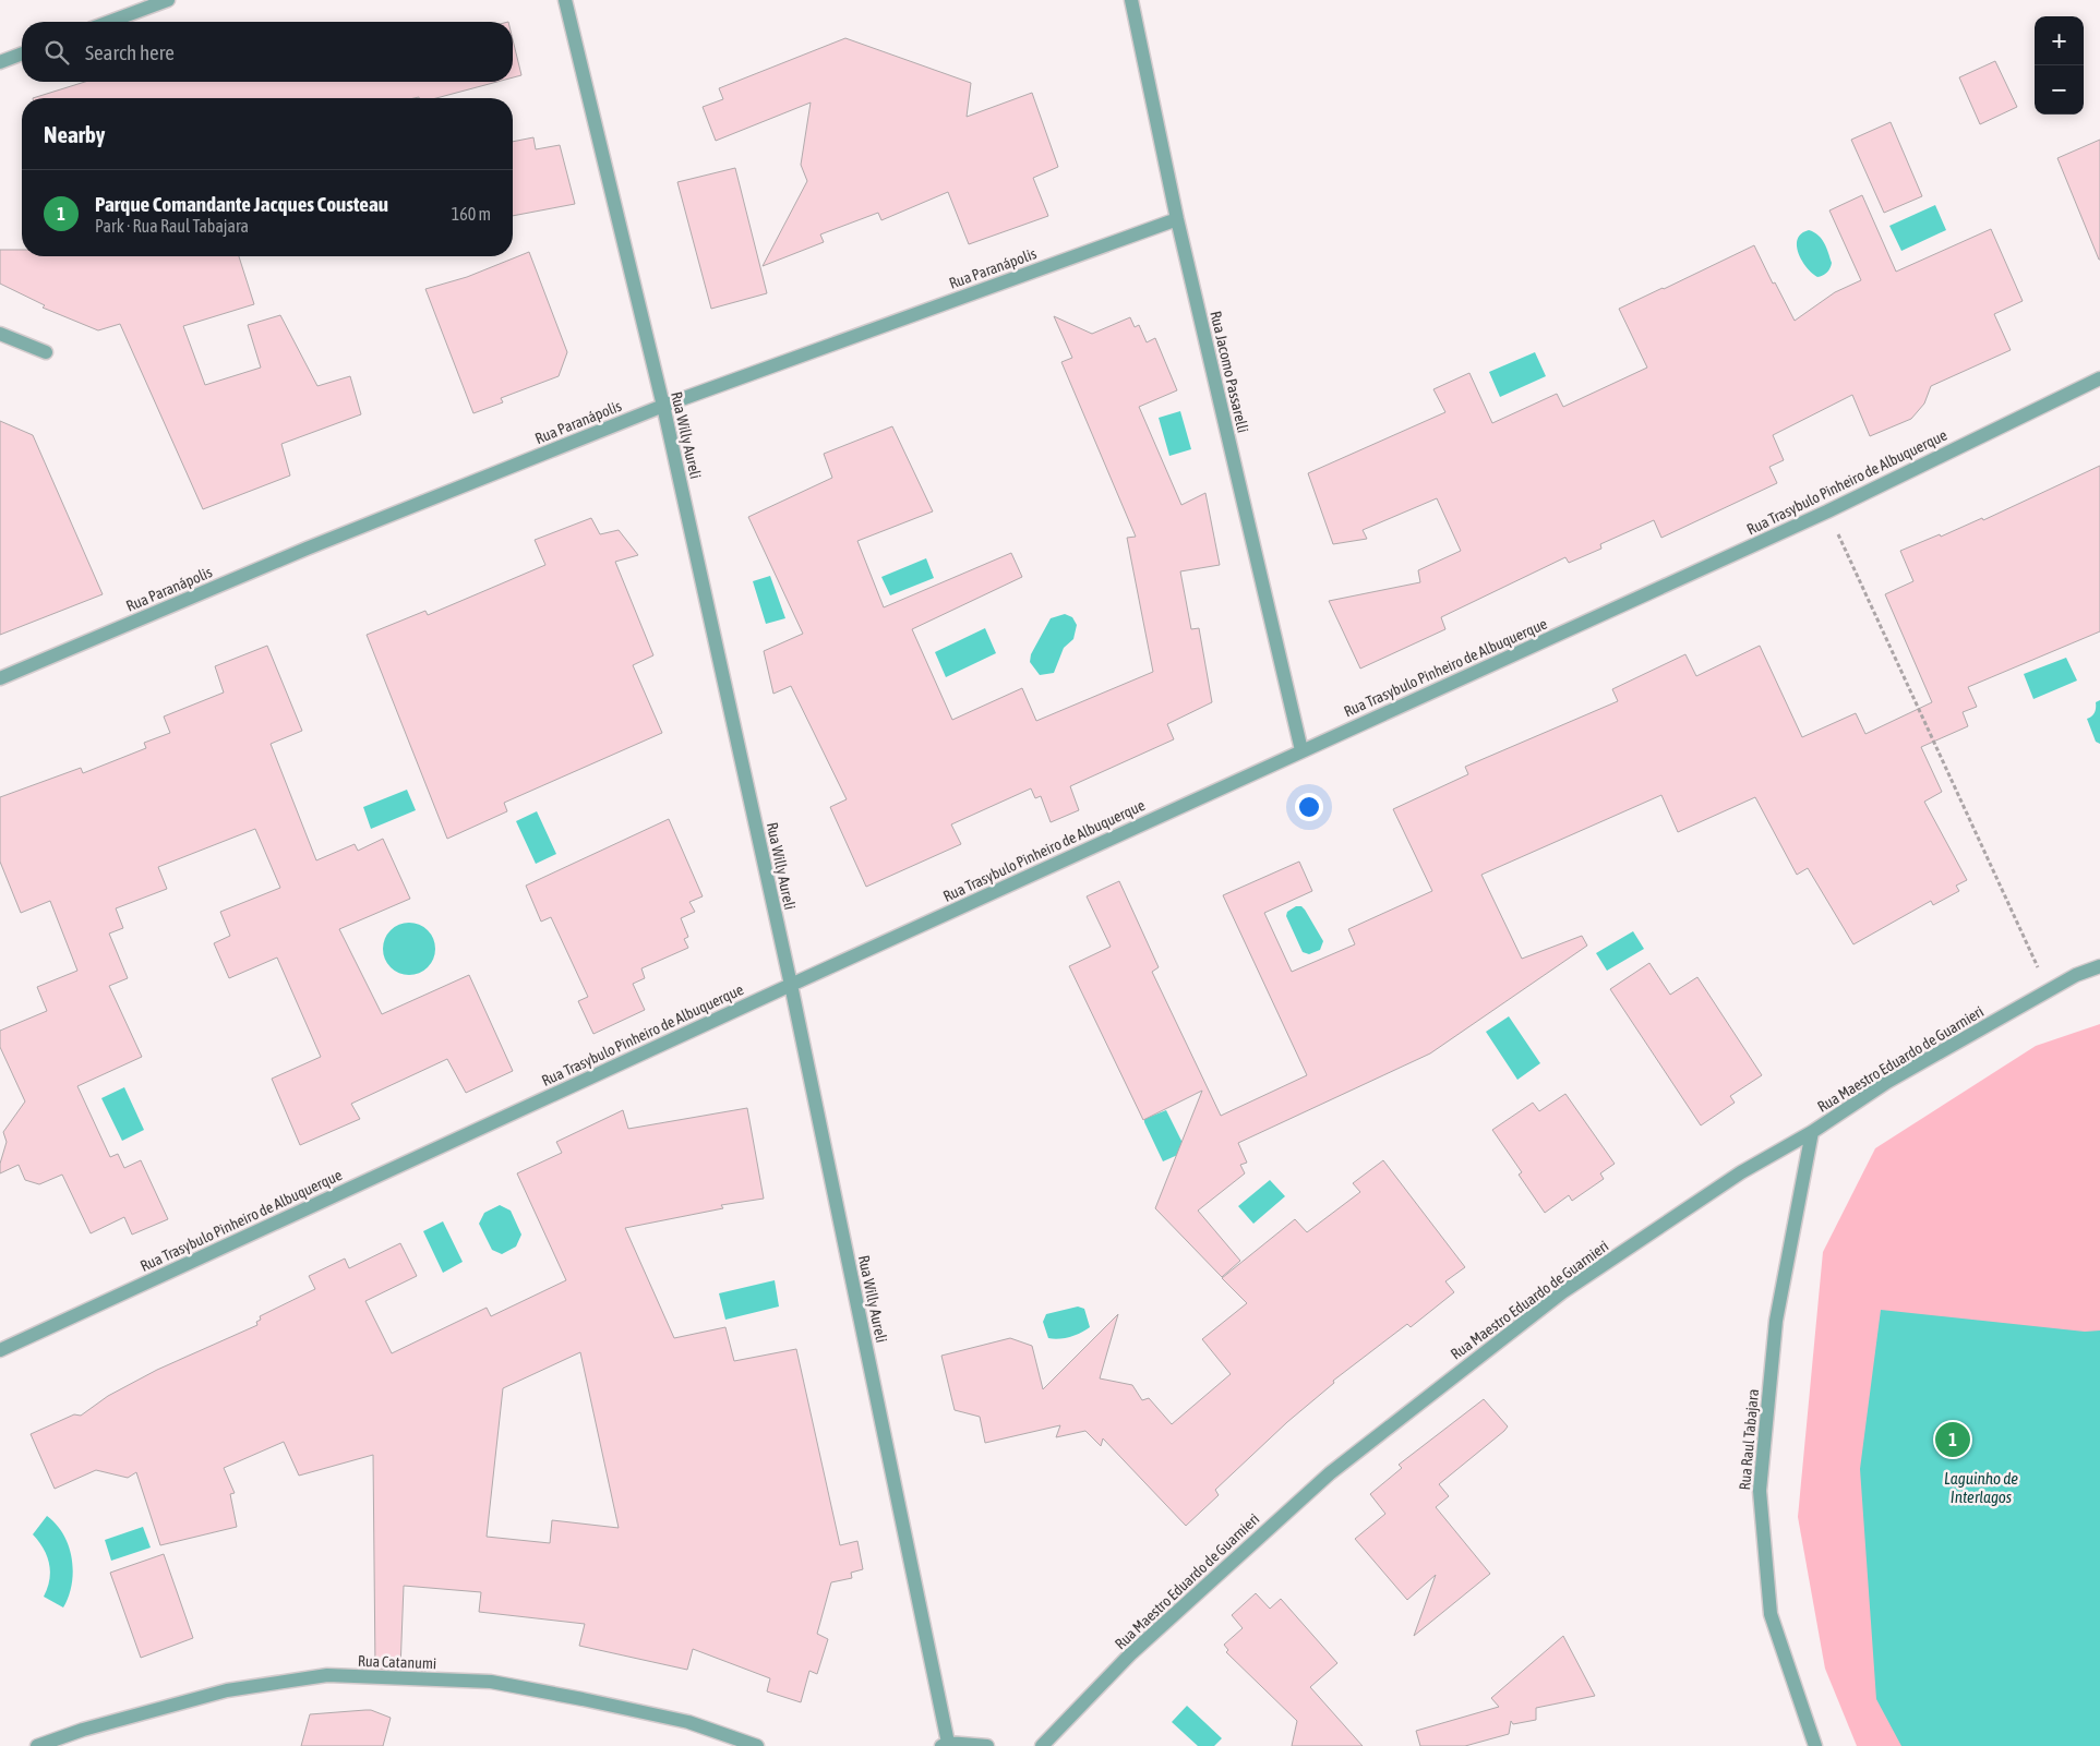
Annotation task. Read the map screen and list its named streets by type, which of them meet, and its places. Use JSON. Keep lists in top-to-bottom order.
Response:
{
  "streets": {
    "street": [
      "Rua Paranápolis",
      "Rua Jacomo Passarelli",
      "Rua Willy Aureli",
      "Rua Trasybulo Pinheiro de Albuquerque",
      "Rua Maestro Eduardo de Guarnieri",
      "Rua Raul Tabajara",
      "Rua Catanumi"
    ]
  },
  "crossings": [
    ["Rua Paranápolis", "Rua Jacomo Passarelli"],
    ["Rua Paranápolis", "Rua Willy Aureli"],
    ["Rua Jacomo Passarelli", "Rua Trasybulo Pinheiro de Albuquerque"],
    ["Rua Willy Aureli", "Rua Trasybulo Pinheiro de Albuquerque"],
    ["Rua Maestro Eduardo de Guarnieri", "Rua Raul Tabajara"]
  ],
  "water": ["Laguinho de Interlagos"],
  "page": {
    "map_buttons": ["+", "−"],
    "search": "Search here",
    "heading": "Nearby",
    "list": [
      {
        "mark": "1",
        "name": "Parque Comandante Jacques Cousteau",
        "note": "Park · Rua Raul Tabajara",
        "value": "160 m"
      }
    ],
    "pins": "1"
  }
}
